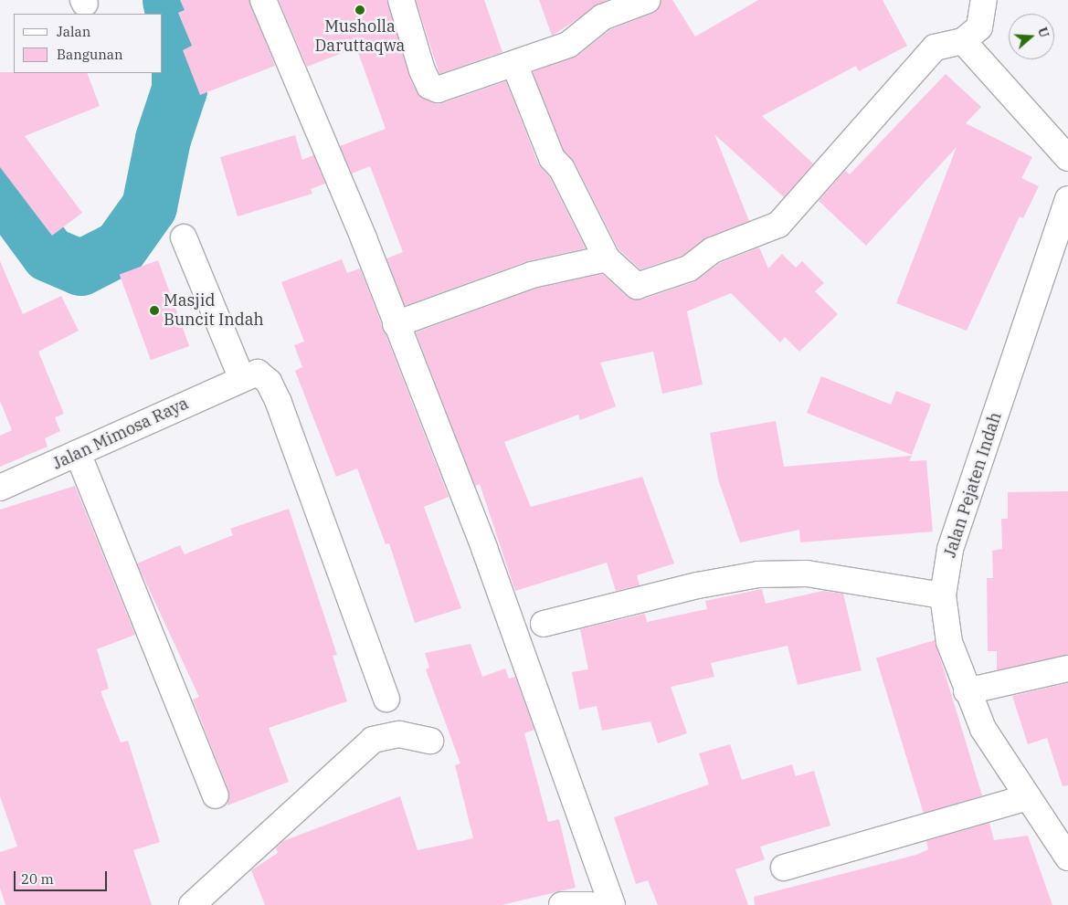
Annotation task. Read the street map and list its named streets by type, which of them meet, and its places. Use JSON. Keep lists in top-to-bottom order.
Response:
{
  "streets": {
    "street": ["Jalan Mimosa Raya", "Jalan Pejaten Indah"]
  },
  "places": ["Musholla Daruttaqwa", "Masjid Buncit Indah"],
  "legend": ["Jalan", "Bangunan"],
  "scale_bar": "20 m",
  "north": "right"
}
